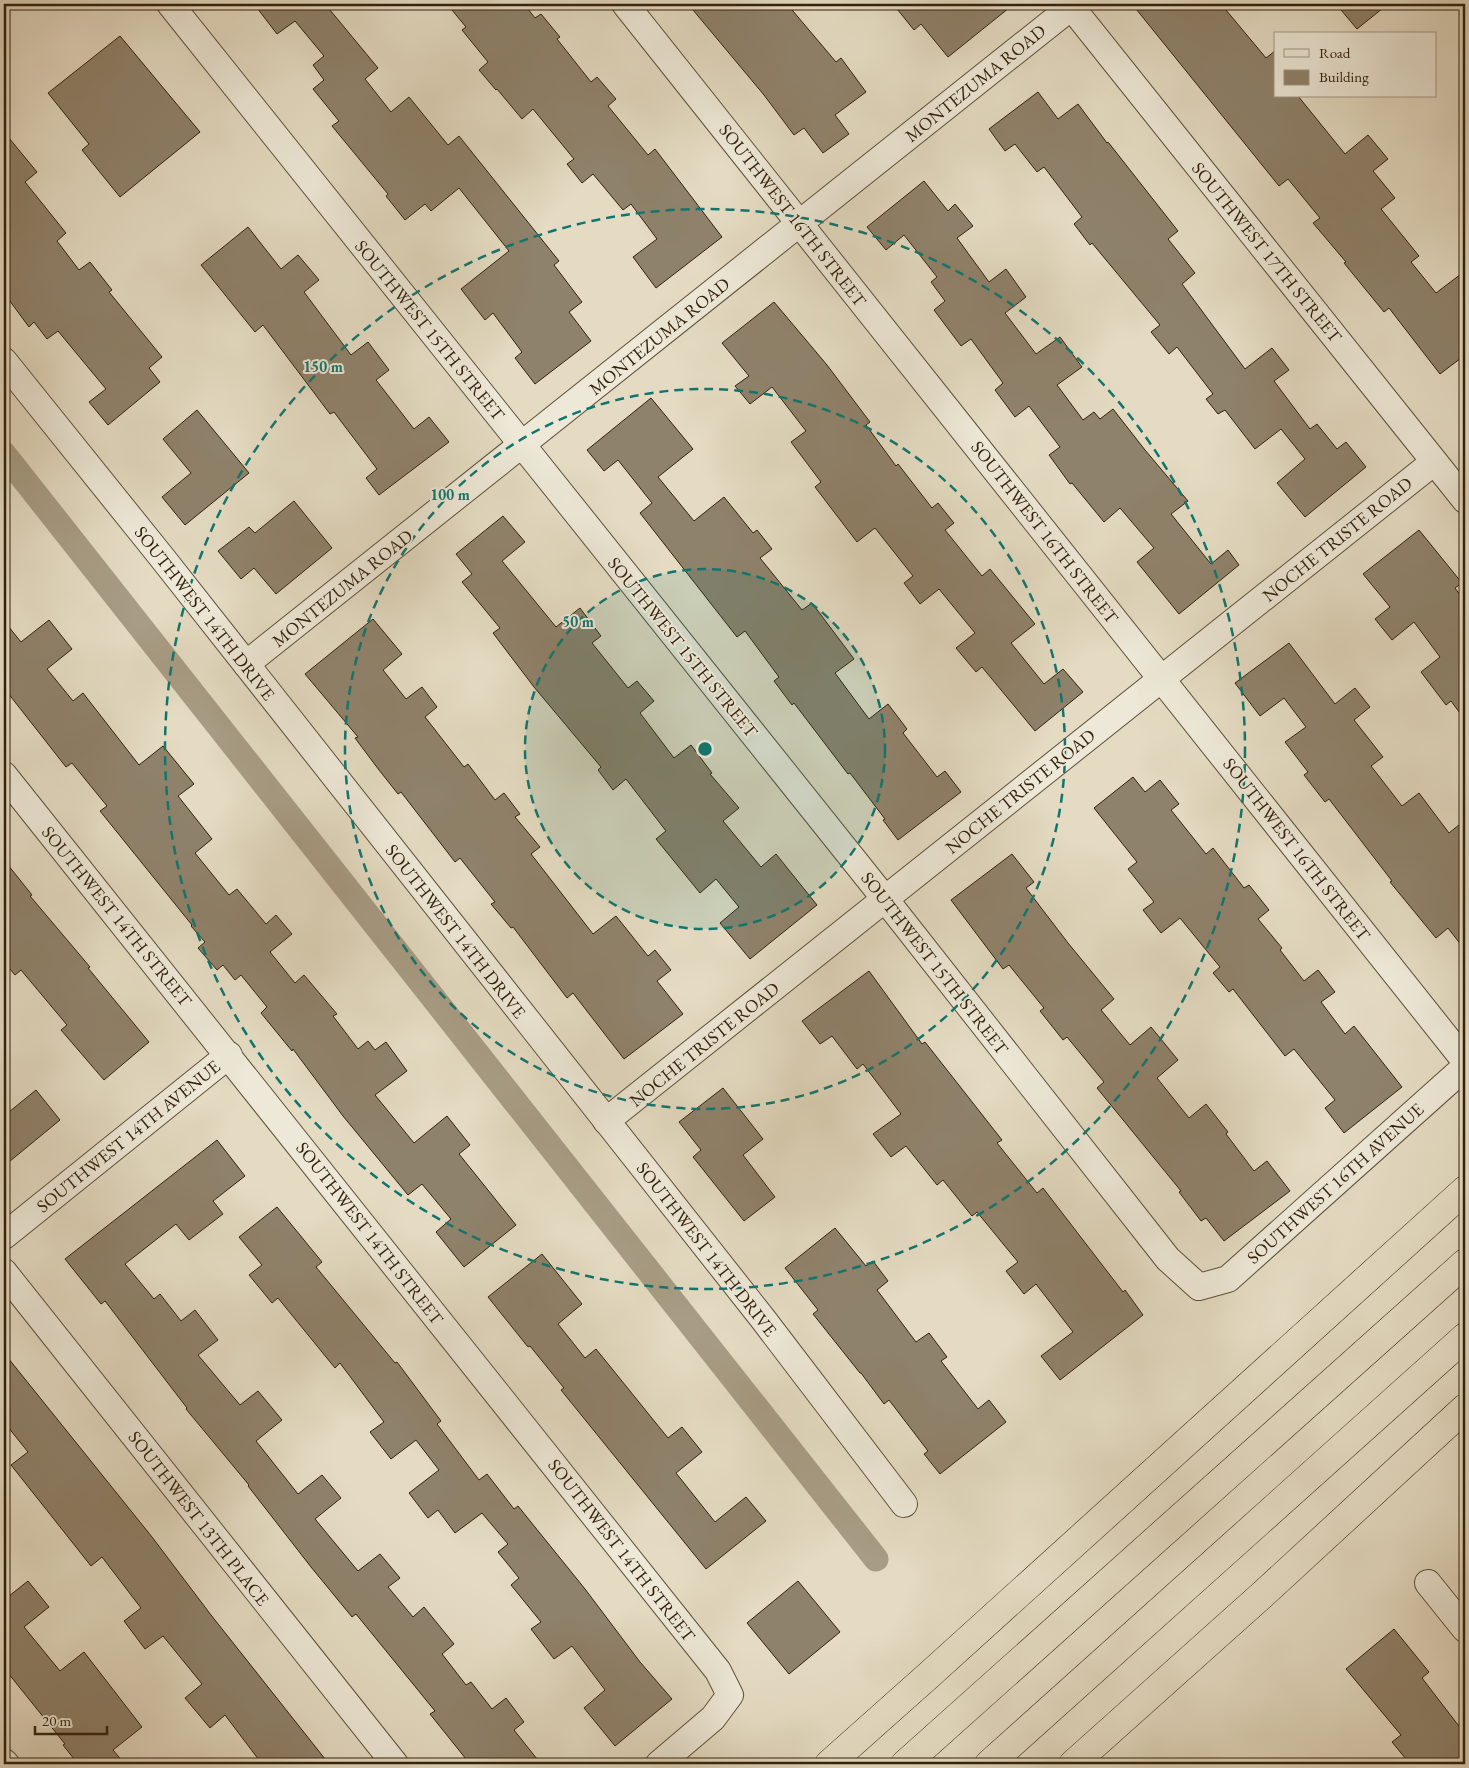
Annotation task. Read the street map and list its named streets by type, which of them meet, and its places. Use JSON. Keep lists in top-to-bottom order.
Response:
{
  "streets": {
    "street": [
      "MONTEZUMA ROAD",
      "SOUTHWEST 16TH STREET",
      "SOUTHWEST 17TH STREET",
      "SOUTHWEST 15TH STREET",
      "NOCHE TRISTE ROAD",
      "SOUTHWEST 14TH DRIVE",
      "SOUTHWEST 14TH STREET",
      "SOUTHWEST 14TH AVENUE",
      "SOUTHWEST 16TH AVENUE",
      "SOUTHWEST 13TH PLACE"
    ]
  },
  "crossings": [
    ["MONTEZUMA ROAD", "SOUTHWEST 16TH STREET"],
    ["MONTEZUMA ROAD", "SOUTHWEST 17TH STREET"],
    ["MONTEZUMA ROAD", "SOUTHWEST 15TH STREET"],
    ["MONTEZUMA ROAD", "SOUTHWEST 14TH DRIVE"],
    ["SOUTHWEST 16TH STREET", "NOCHE TRISTE ROAD"],
    ["SOUTHWEST 17TH STREET", "NOCHE TRISTE ROAD"],
    ["SOUTHWEST 15TH STREET", "NOCHE TRISTE ROAD"],
    ["SOUTHWEST 15TH STREET", "SOUTHWEST 16TH AVENUE"],
    ["NOCHE TRISTE ROAD", "SOUTHWEST 14TH DRIVE"],
    ["SOUTHWEST 14TH STREET", "SOUTHWEST 14TH AVENUE"]
  ],
  "legend": ["Road", "Building"],
  "scale_bar": "20 m",
  "rings": ["150 m", "100 m", "50 m"]
}
